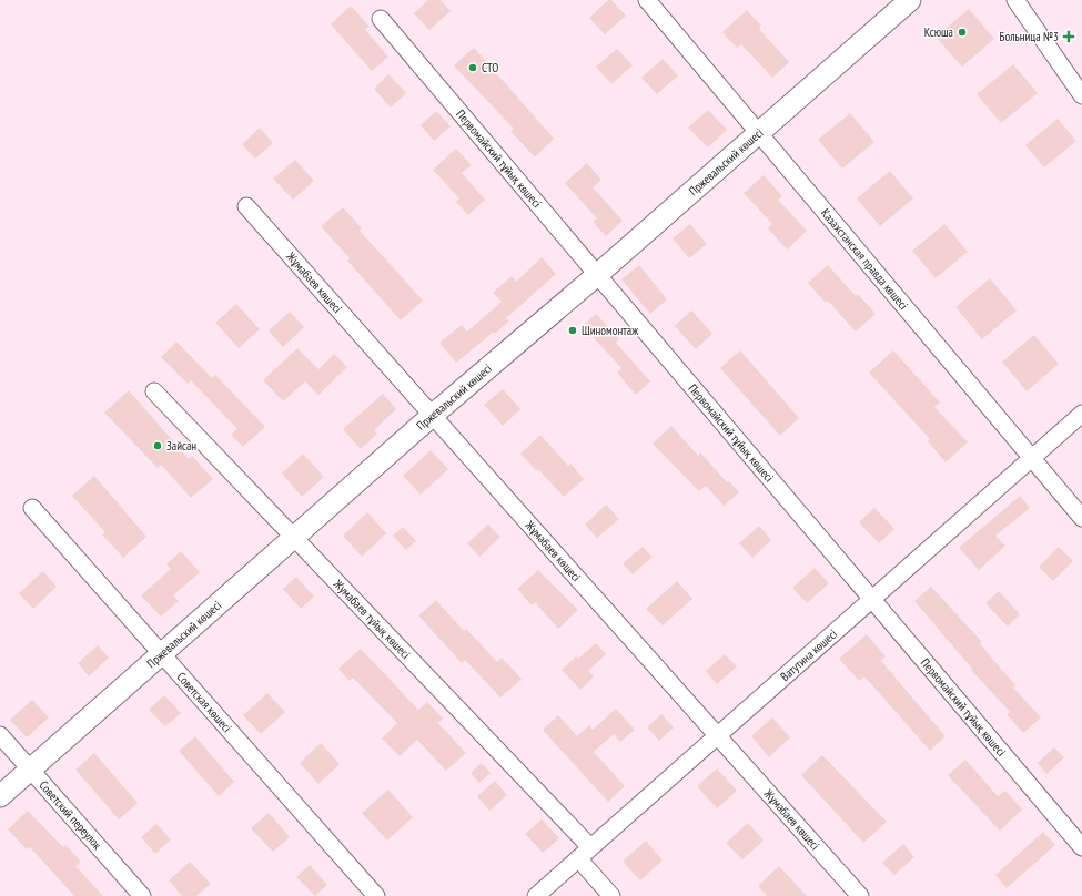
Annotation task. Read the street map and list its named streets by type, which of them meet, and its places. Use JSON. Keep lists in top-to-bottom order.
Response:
{
  "streets": {
    "street": [
      "Первомайский тұйық көшесі",
      "Пржевальский көшесі",
      "Казахстанская правда көшесі",
      "Жұмабаев көшесі",
      "Жумабаев тұйық көшесі",
      "Ватутина көшесі",
      "Советская көшесі",
      "Советский переулок"
    ]
  },
  "crossings": [
    ["Первомайский тұйық көшесі", "Пржевальский көшесі"],
    ["Первомайский тұйық көшесі", "Ватутина көшесі"],
    ["Пржевальский көшесі", "Казахстанская правда көшесі"],
    ["Пржевальский көшесі", "Жұмабаев көшесі"],
    ["Пржевальский көшесі", "Жумабаев тұйық көшесі"],
    ["Пржевальский көшесі", "Советская көшесі"],
    ["Пржевальский көшесі", "Советский переулок"],
    ["Казахстанская правда көшесі", "Ватутина көшесі"],
    ["Жұмабаев көшесі", "Ватутина көшесі"],
    ["Жумабаев тұйық көшесі", "Ватутина көшесі"]
  ],
  "places": {
    "other": [
      "Ксюша",
      "СТО",
      "Шиномонтаж",
      "Зайсан"
    ],
    "health": ["Больница №3"]
  }
}
